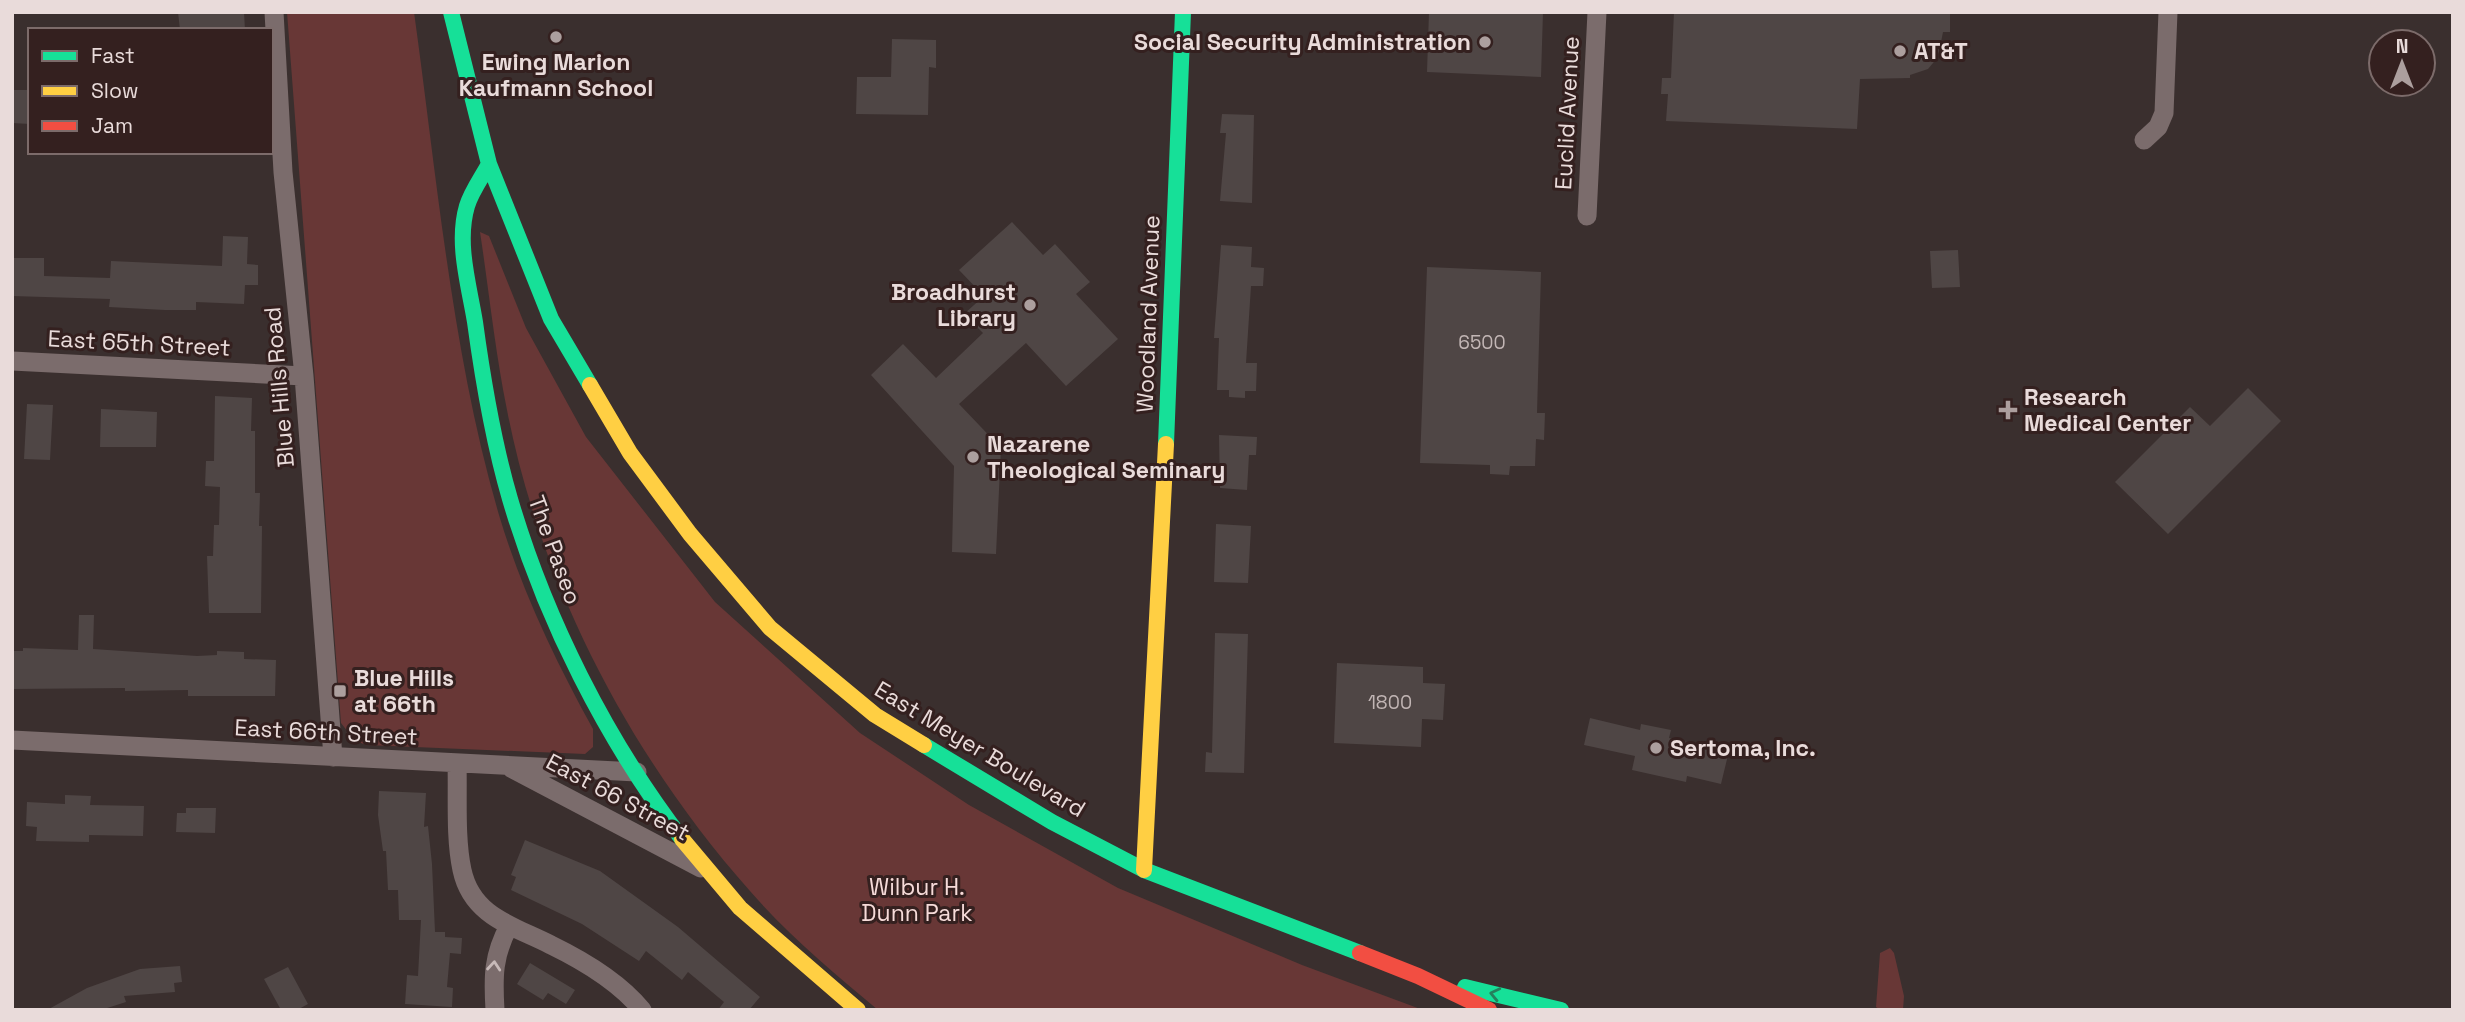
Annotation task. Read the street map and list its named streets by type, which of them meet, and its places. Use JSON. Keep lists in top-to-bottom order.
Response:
{
  "streets": {
    "main road": ["Woodland Avenue", "The Paseo", "East Meyer Boulevard"],
    "street": [
      "Euclid Avenue",
      "East 65th Street",
      "Blue Hills Road",
      "East 66th Street",
      "East 66 Street"
    ]
  },
  "crossings": [
    ["Woodland Avenue", "East Meyer Boulevard"],
    ["East 65th Street", "Blue Hills Road"],
    ["Blue Hills Road", "East 66th Street"],
    ["The Paseo", "East 66th Street"],
    ["The Paseo", "East Meyer Boulevard"],
    ["The Paseo", "East 66 Street"],
    ["East 66th Street", "East 66 Street"]
  ],
  "parks": ["Wilbur H. Dunn Park"],
  "places": {
    "other": [
      "Ewing Marion Kaufmann School",
      "Social Security Administration",
      "AT&T",
      "Broadhurst Library",
      "Nazarene Theological Seminary",
      "Sertoma, Inc."
    ],
    "health": ["Research Medical Center"],
    "transit": ["Blue Hills at 66th"]
  },
  "house_numbers": ["6500", "1800"],
  "legend": ["Fast", "Slow", "Jam"],
  "north": "top"
}
